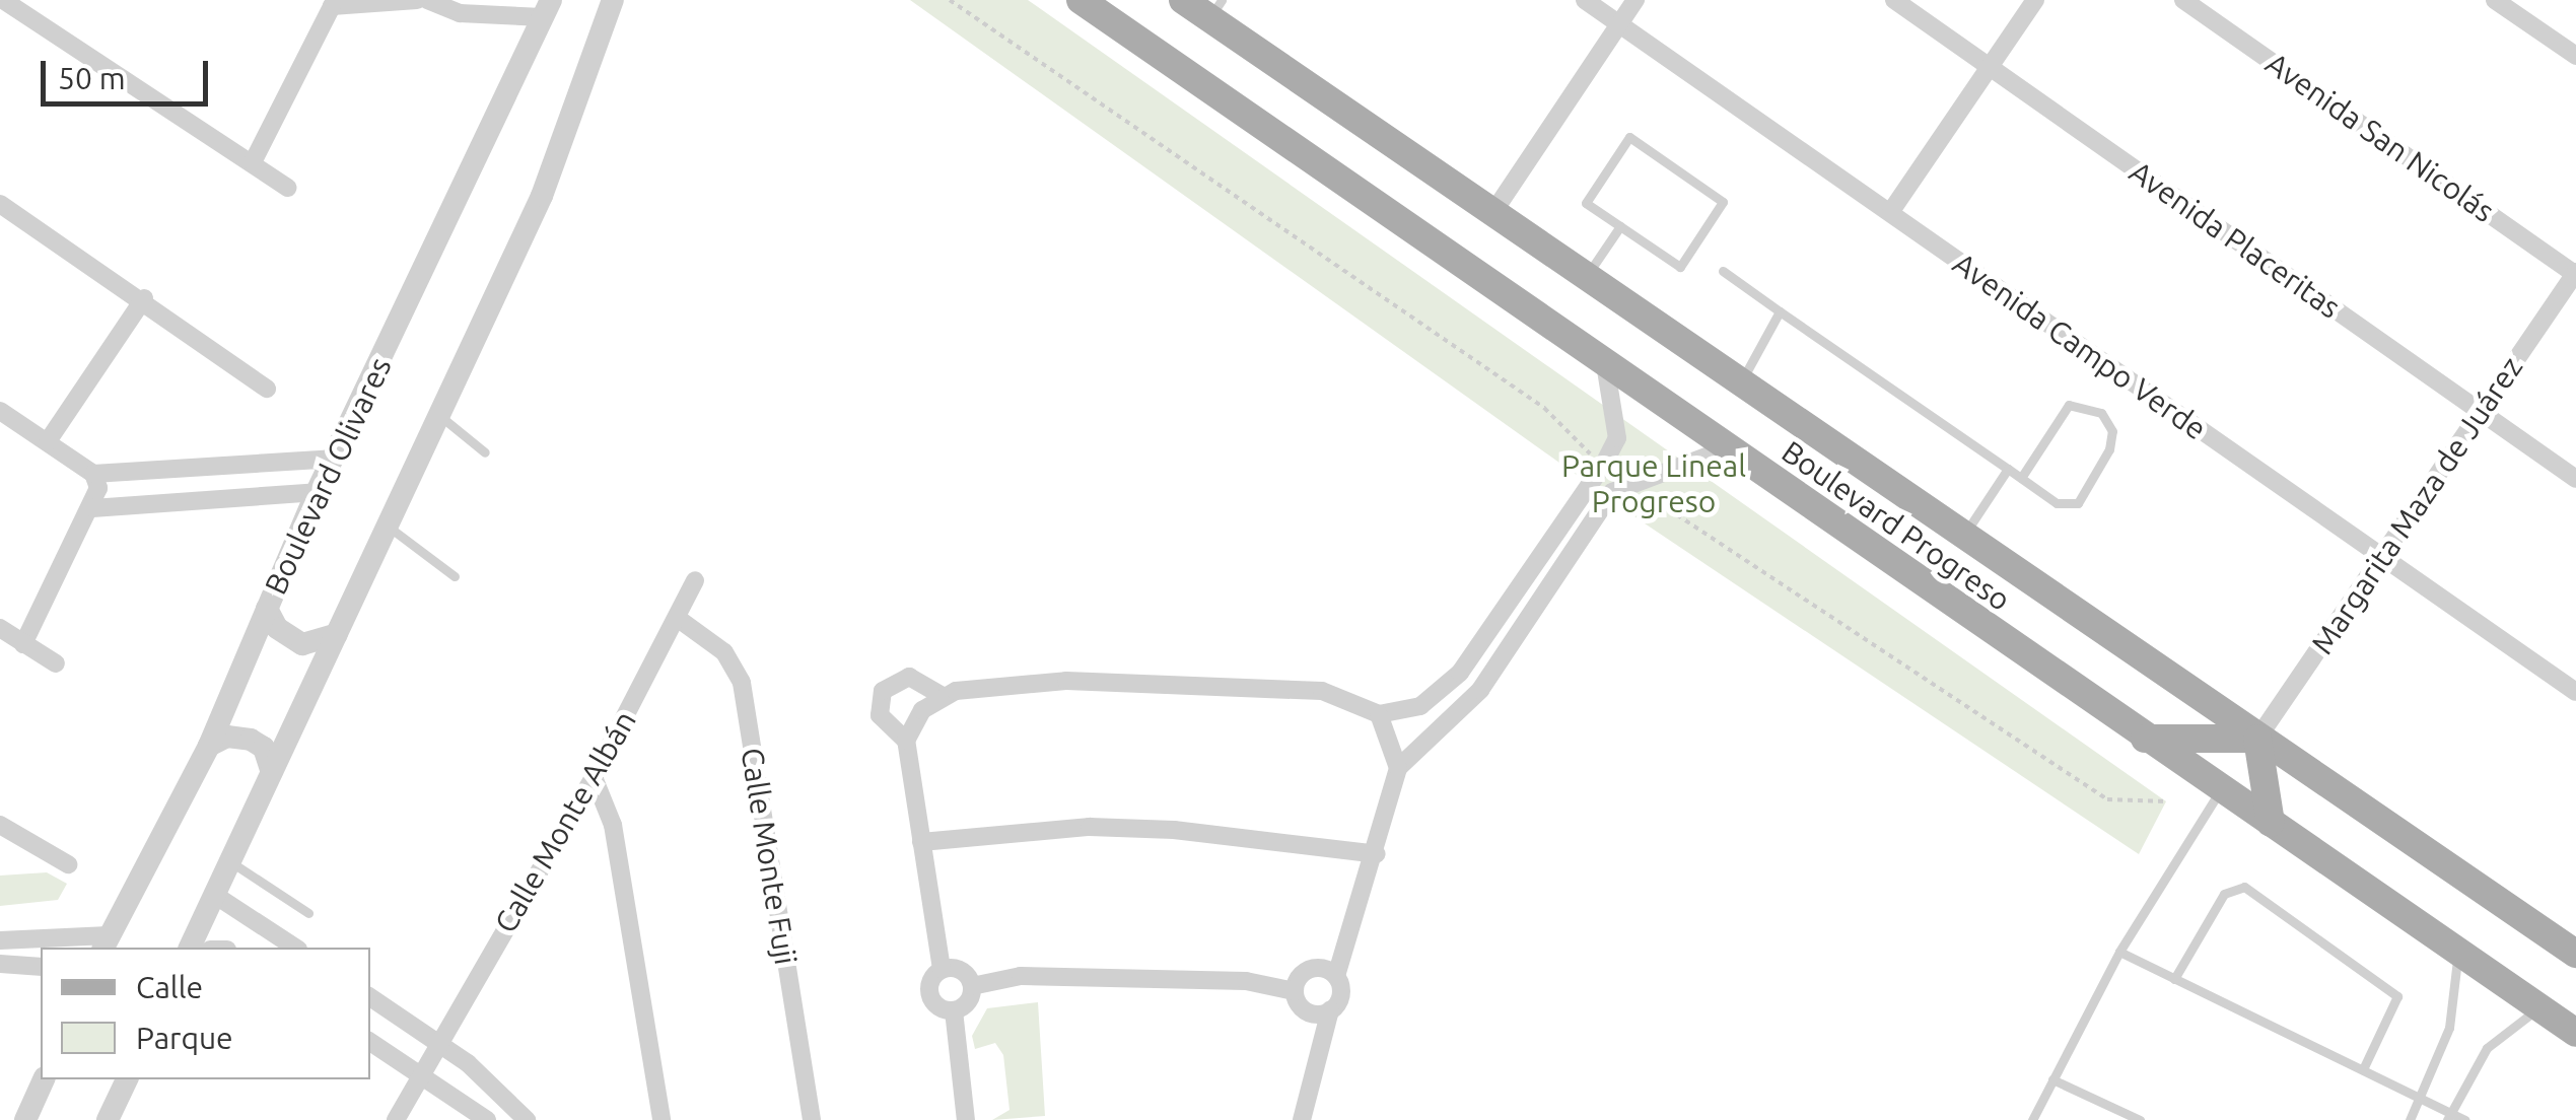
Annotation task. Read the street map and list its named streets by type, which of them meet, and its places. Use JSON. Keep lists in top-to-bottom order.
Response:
{
  "streets": {
    "main road": ["Boulevard Progreso"],
    "street": [
      "Avenida San Nicolás",
      "Avenida Placeritas",
      "Avenida Campo Verde",
      "Boulevard Olivares",
      "Margarita Maza de Juárez",
      "Calle Monte Albán",
      "Calle Monte Fuji"
    ]
  },
  "crossings": [
    ["Avenida San Nicolás", "Margarita Maza de Juárez"],
    ["Avenida Placeritas", "Margarita Maza de Juárez"],
    ["Avenida Campo Verde", "Margarita Maza de Juárez"],
    ["Margarita Maza de Juárez", "Boulevard Progreso"],
    ["Calle Monte Albán", "Calle Monte Fuji"]
  ],
  "parks": ["Parque Lineal Progreso"],
  "legend": ["Calle", "Parque"],
  "scale_bar": "50 m"
}
